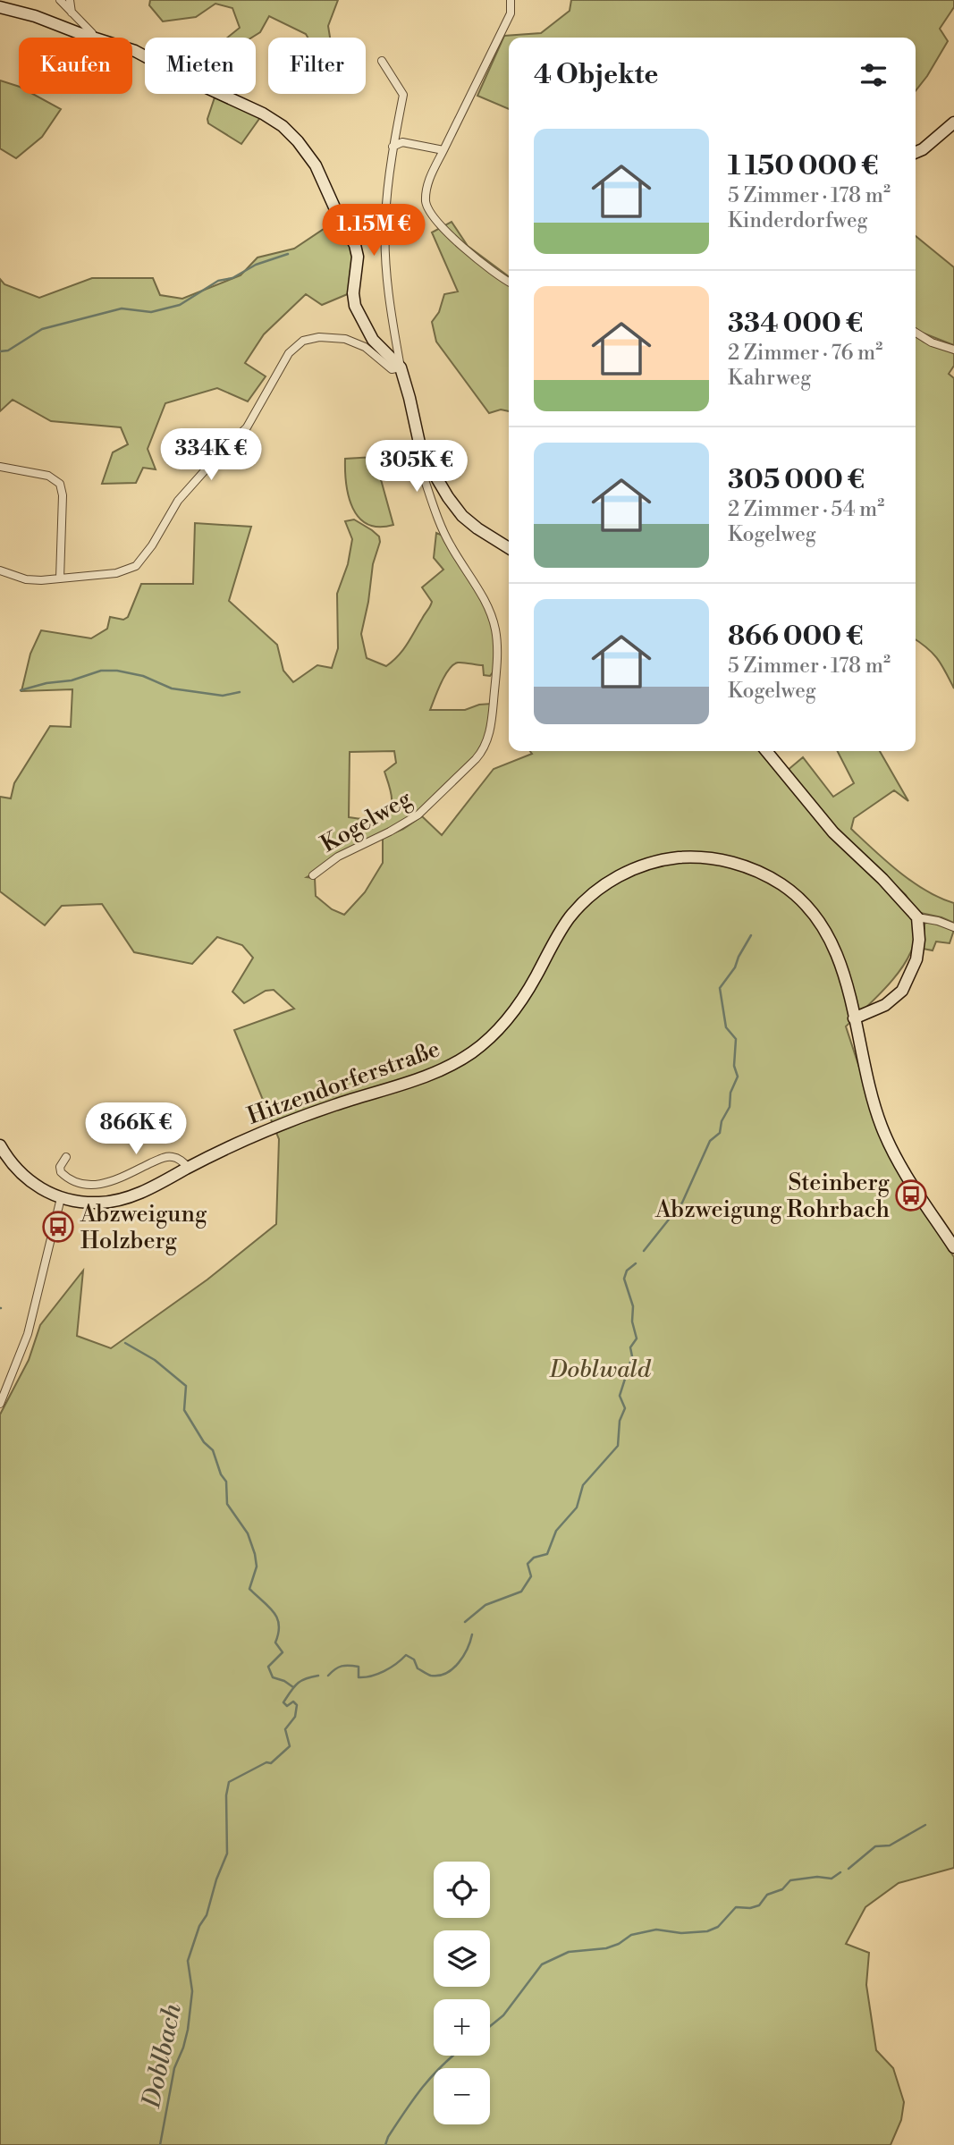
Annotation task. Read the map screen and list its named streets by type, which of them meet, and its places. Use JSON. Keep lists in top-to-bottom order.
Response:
{
  "streets": {
    "main road": ["Hitzendorferstraße"],
    "street": ["Kogelweg"]
  },
  "water": ["Doblbach"],
  "parks": ["Doblwald"],
  "places": {
    "bus stop": ["Steinberg Abzweigung Rohrbach", "Abzweigung Holzberg"]
  },
  "page": {
    "chip": ["Kaufen", "Mieten", "Filter"],
    "heading": "4 Objekte",
    "list": [
      {
        "name": "1 150 000 €",
        "note": "5 Zimmer · 178 m² · Kinderdorfweg"
      },
      {
        "name": "334 000 €",
        "note": "2 Zimmer · 76 m² · Kahrweg"
      },
      {
        "name": "305 000 €",
        "note": "2 Zimmer · 54 m² · Kogelweg"
      },
      {
        "name": "866 000 €",
        "note": "5 Zimmer · 178 m² · Kogelweg"
      }
    ],
    "price": [
      "1.15M €",
      "334K €",
      "305K €",
      "866K €"
    ],
    "map_buttons": ["+", "−"]
  }
}
